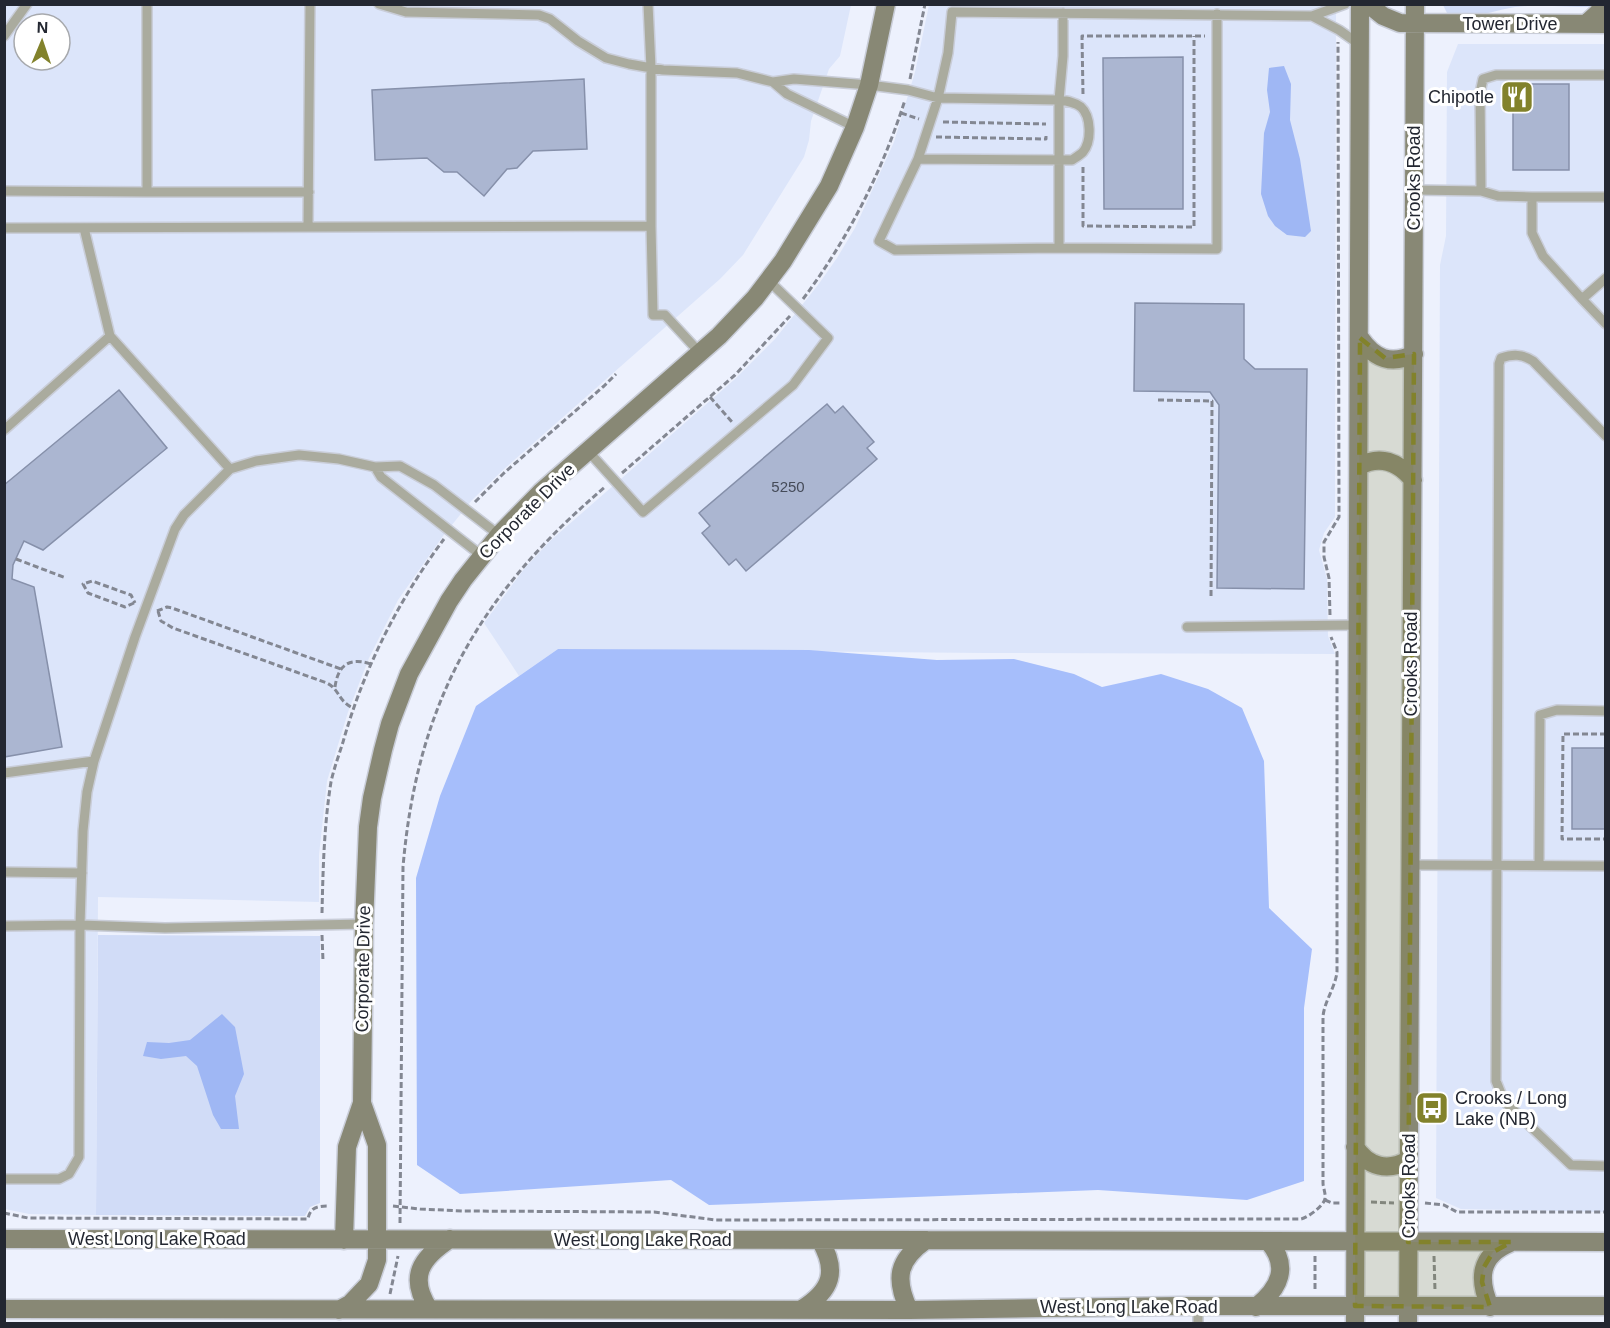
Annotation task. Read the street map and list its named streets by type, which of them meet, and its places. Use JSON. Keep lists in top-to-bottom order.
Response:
{
  "streets": {
    "main road": [
      "Tower Drive",
      "Crooks Road",
      "Corporate Drive",
      "West Long Lake Road"
    ]
  },
  "crossings": [
    ["Tower Drive", "Crooks Road"],
    ["Crooks Road", "West Long Lake Road"],
    ["Corporate Drive", "West Long Lake Road"]
  ],
  "places": {
    "restaurant": ["Chipotle"],
    "bus stop": ["Crooks / Long Lake (NB)"]
  },
  "house_numbers": ["5250"],
  "north": "top"
}
